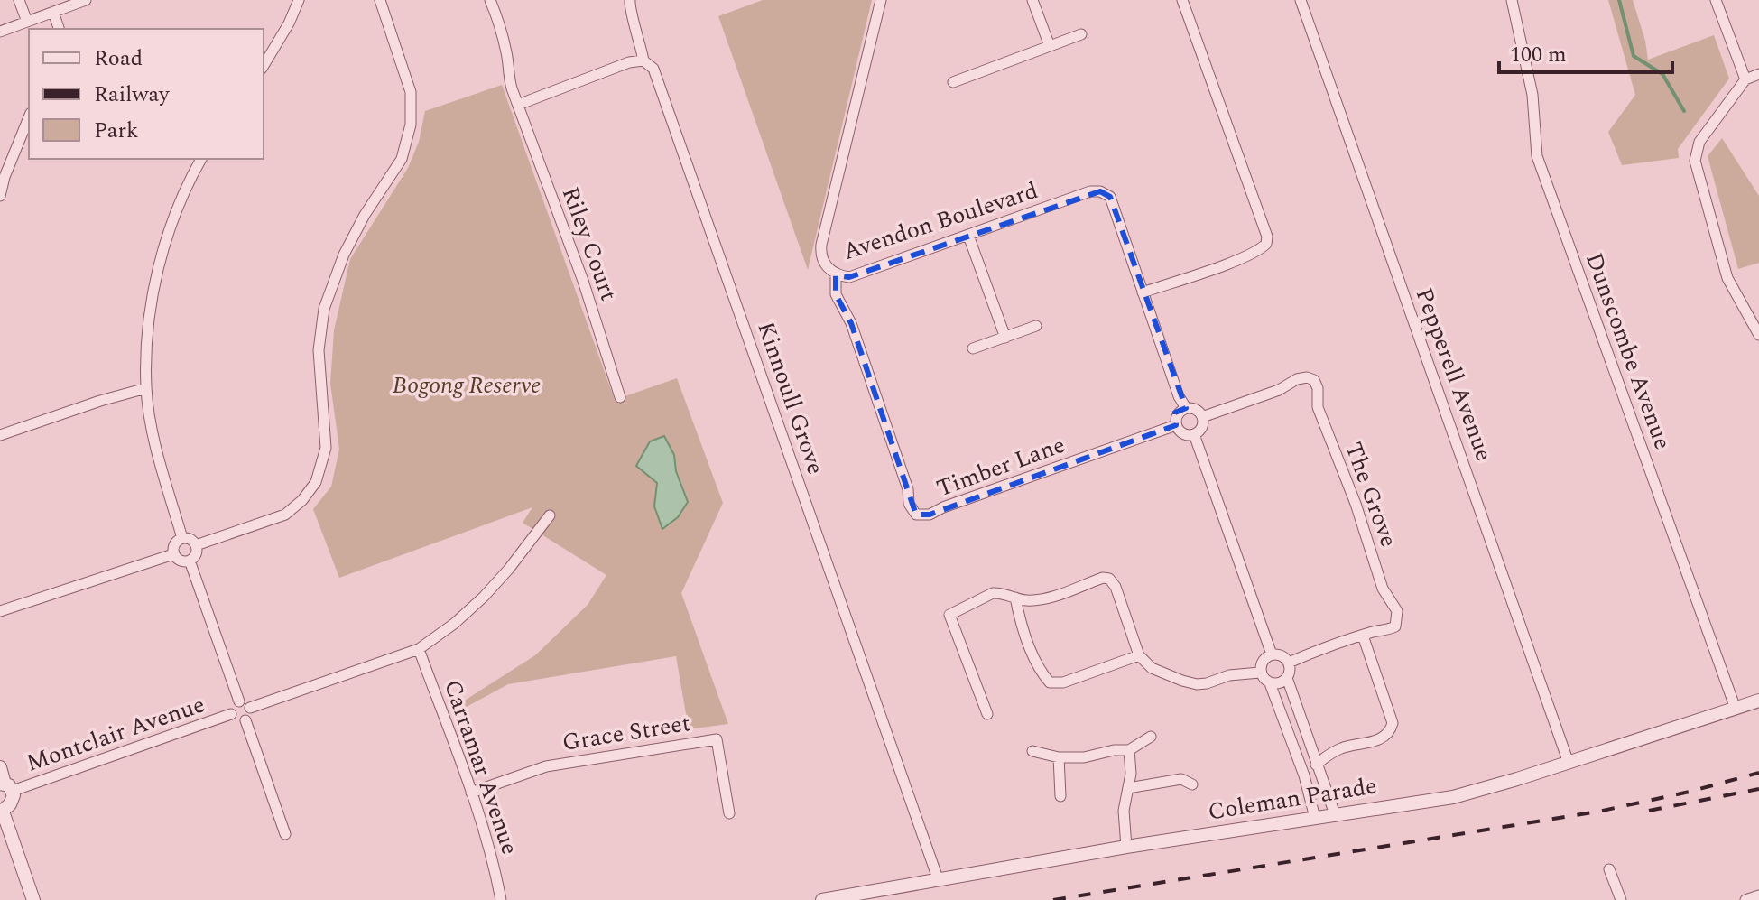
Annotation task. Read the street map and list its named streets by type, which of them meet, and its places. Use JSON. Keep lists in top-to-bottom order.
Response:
{
  "streets": {
    "street": [
      "Avendon Boulevard",
      "Riley Court",
      "Dunscombe Avenue",
      "Pepperell Avenue",
      "Kinnoull Grove",
      "Timber Lane",
      "The Grove",
      "Grace Street",
      "Montclair Avenue",
      "Carramar Avenue",
      "Coleman Parade"
    ]
  },
  "crossings": [
    ["Avendon Boulevard", "Timber Lane"],
    ["Avendon Boulevard", "The Grove"],
    ["Dunscombe Avenue", "Coleman Parade"],
    ["Pepperell Avenue", "Coleman Parade"],
    ["Kinnoull Grove", "Coleman Parade"],
    ["Timber Lane", "The Grove"],
    ["Grace Street", "Carramar Avenue"]
  ],
  "parks": ["Bogong Reserve"],
  "legend": ["Road", "Railway", "Park"],
  "scale_bar": "100 m"
}
